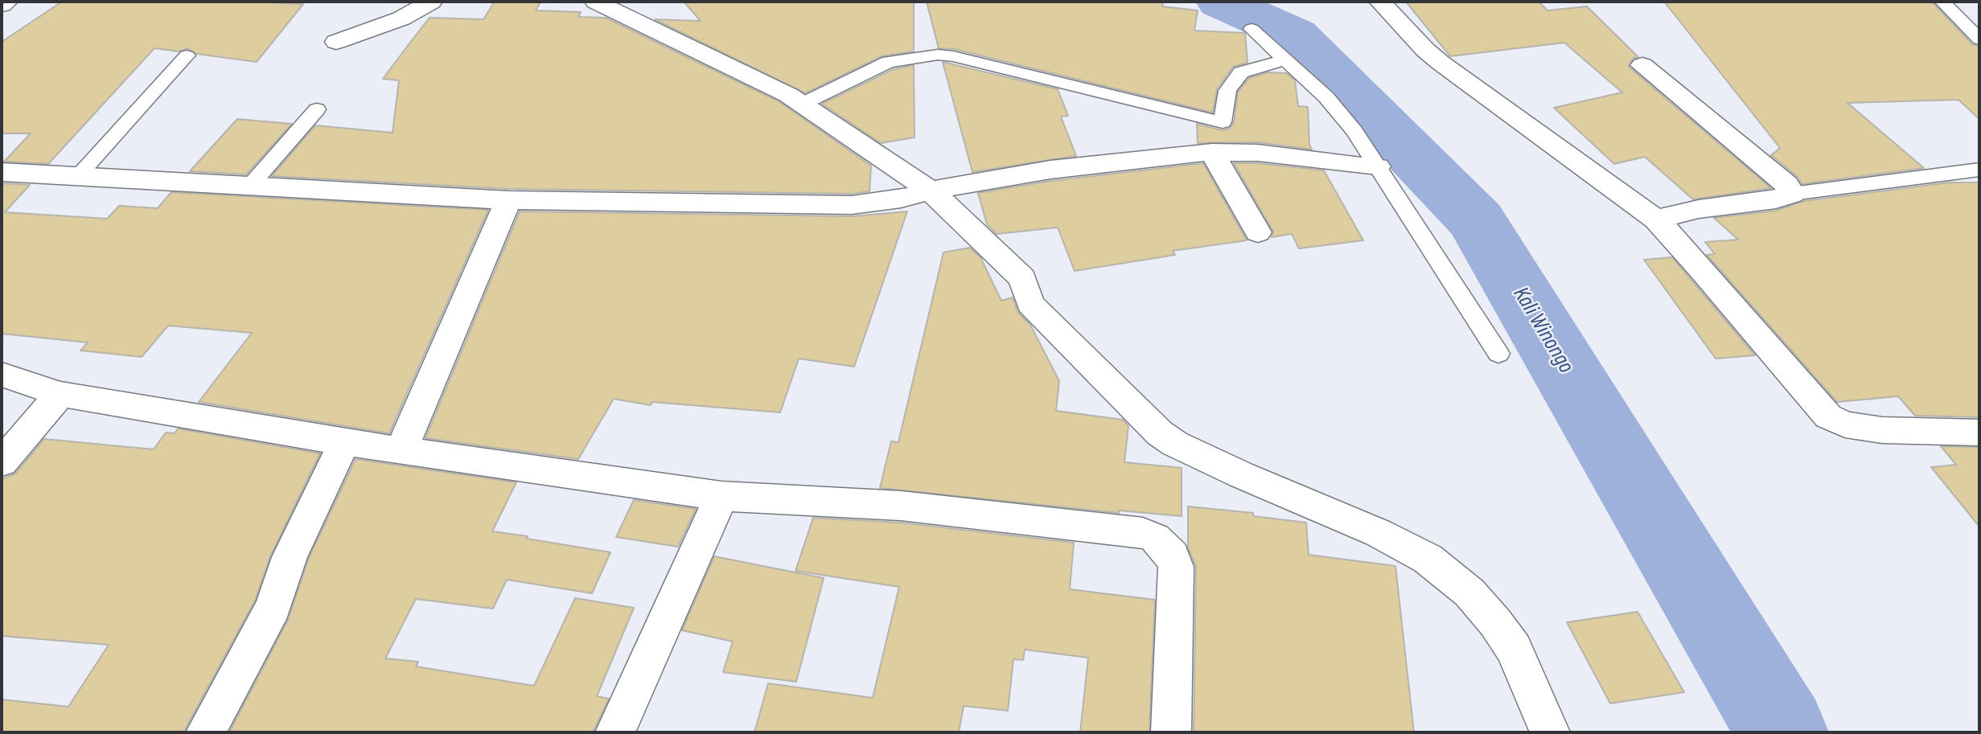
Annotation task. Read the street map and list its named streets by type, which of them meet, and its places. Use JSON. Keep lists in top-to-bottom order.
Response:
{
  "water": ["Kali Winongo"]
}
